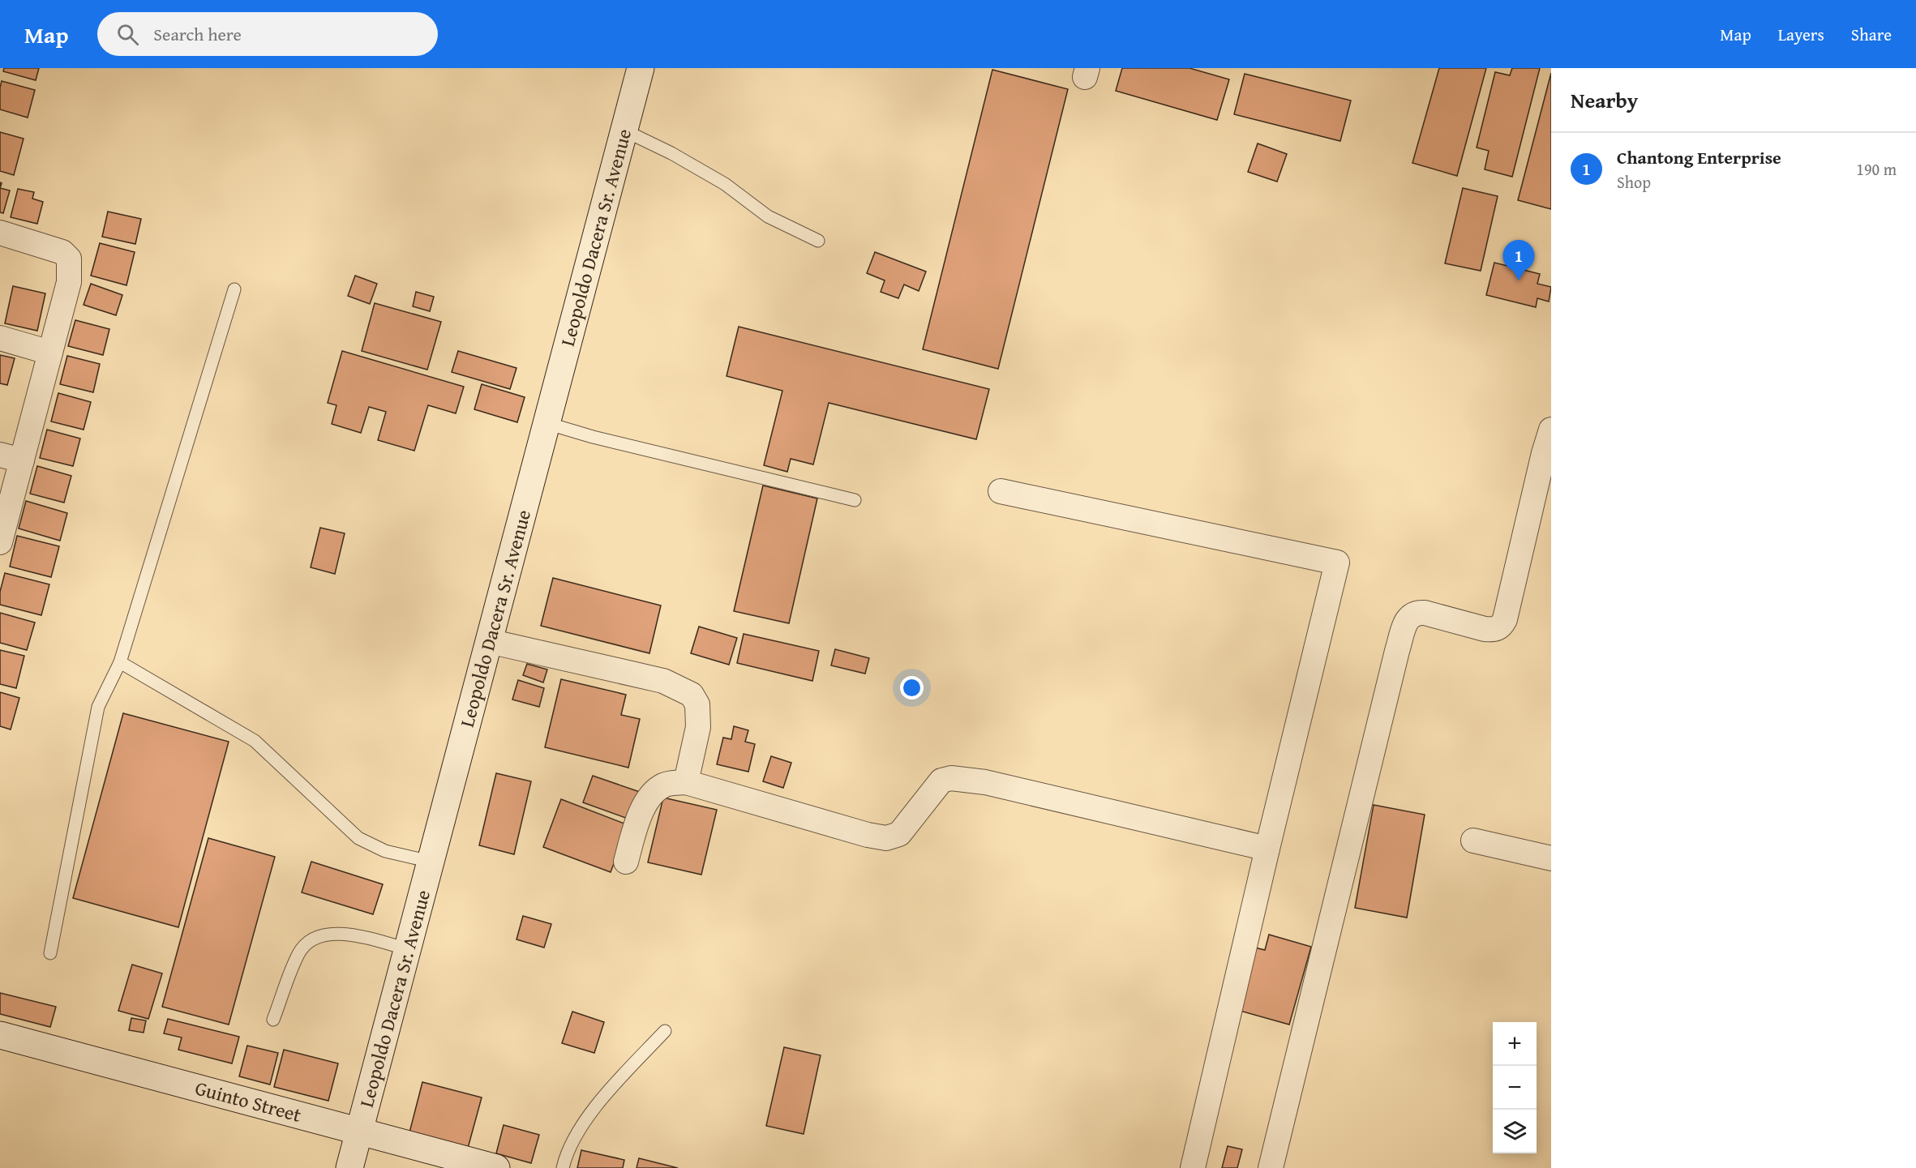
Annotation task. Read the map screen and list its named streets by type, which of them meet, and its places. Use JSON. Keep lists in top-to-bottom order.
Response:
{
  "streets": {
    "main road": ["Leopoldo Dacera Sr. Avenue", "Guinto Street"]
  },
  "crossings": [
    ["Leopoldo Dacera Sr. Avenue", "Guinto Street"]
  ],
  "page": {
    "header": "Map",
    "search": "Search here",
    "nav": ["Map", "Layers", "Share"],
    "heading": "Nearby",
    "list": [
      {
        "mark": "1",
        "name": "Chantong Enterprise",
        "note": "Shop",
        "value": "190 m"
      }
    ],
    "pins": "1",
    "map_buttons": ["+", "−"]
  }
}
